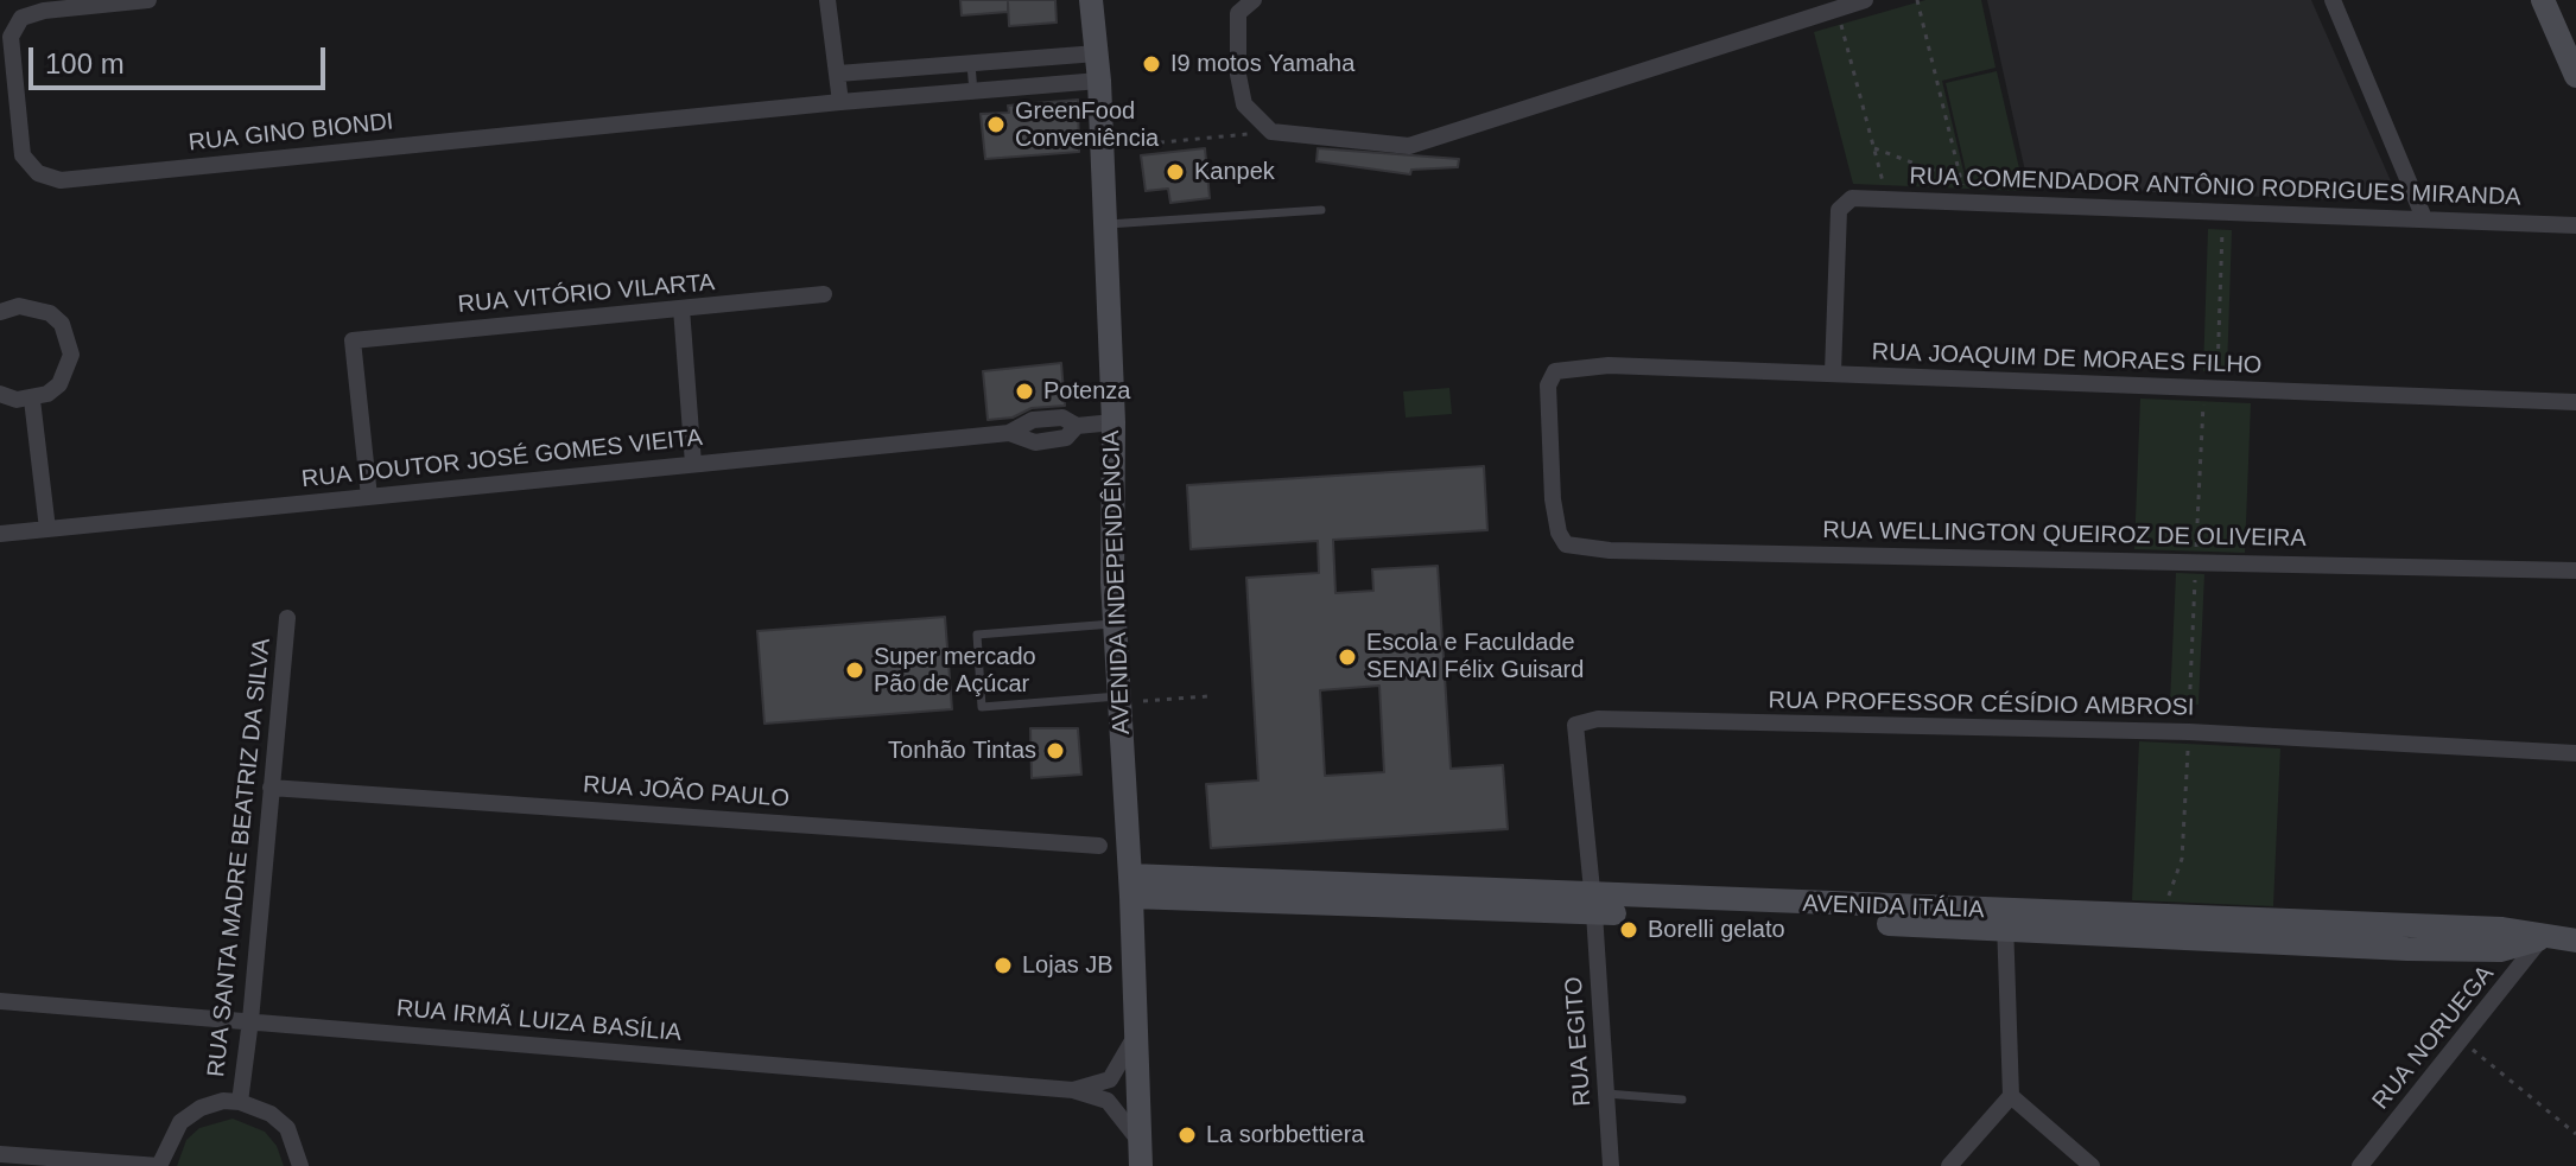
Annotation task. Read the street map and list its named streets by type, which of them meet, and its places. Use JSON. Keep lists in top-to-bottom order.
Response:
{
  "streets": {
    "main road": ["AVENIDA INDEPENDÊNCIA", "AVENIDA ITÁLIA"],
    "street": [
      "RUA GINO BIONDI",
      "RUA COMENDADOR ANTÔNIO RODRIGUES MIRANDA",
      "RUA VITÓRIO VILARTA",
      "RUA JOAQUIM DE MORAES FILHO",
      "RUA DOUTOR JOSÉ GOMES VIEITA",
      "RUA WELLINGTON QUEIROZ DE OLIVEIRA",
      "RUA PROFESSOR CÉSÍDIO AMBROSI",
      "RUA JOÃO PAULO",
      "RUA SANTA MADRE BEATRIZ DA SILVA",
      "RUA IRMÃ LUIZA BASÍLIA",
      "RUA NORUEGA",
      "RUA EGITO"
    ]
  },
  "crossings": [
    ["RUA GINO BIONDI", "AVENIDA INDEPENDÊNCIA"],
    ["RUA COMENDADOR ANTÔNIO RODRIGUES MIRANDA", "RUA JOAQUIM DE MORAES FILHO"],
    ["RUA VITÓRIO VILARTA", "RUA DOUTOR JOSÉ GOMES VIEITA"],
    ["RUA JOAQUIM DE MORAES FILHO", "RUA WELLINGTON QUEIROZ DE OLIVEIRA"],
    ["RUA DOUTOR JOSÉ GOMES VIEITA", "AVENIDA INDEPENDÊNCIA"],
    ["AVENIDA INDEPENDÊNCIA", "AVENIDA ITÁLIA"],
    ["AVENIDA INDEPENDÊNCIA", "RUA IRMÃ LUIZA BASÍLIA"],
    ["RUA PROFESSOR CÉSÍDIO AMBROSI", "AVENIDA ITÁLIA"],
    ["RUA PROFESSOR CÉSÍDIO AMBROSI", "RUA EGITO"],
    ["RUA JOÃO PAULO", "RUA SANTA MADRE BEATRIZ DA SILVA"],
    ["RUA SANTA MADRE BEATRIZ DA SILVA", "RUA IRMÃ LUIZA BASÍLIA"],
    ["AVENIDA ITÁLIA", "RUA NORUEGA"],
    ["AVENIDA ITÁLIA", "RUA EGITO"]
  ],
  "places": [
    "I9 motos Yamaha",
    "GreenFood Conveniência",
    "Kanpek",
    "Potenza",
    "Escola e Faculdade SENAI Félix Guisard",
    "Super mercado Pão de Açúcar",
    "Tonhão Tintas",
    "Borelli gelato",
    "Lojas JB",
    "La sorbbettiera"
  ],
  "scale_bar": "100 m"
}
